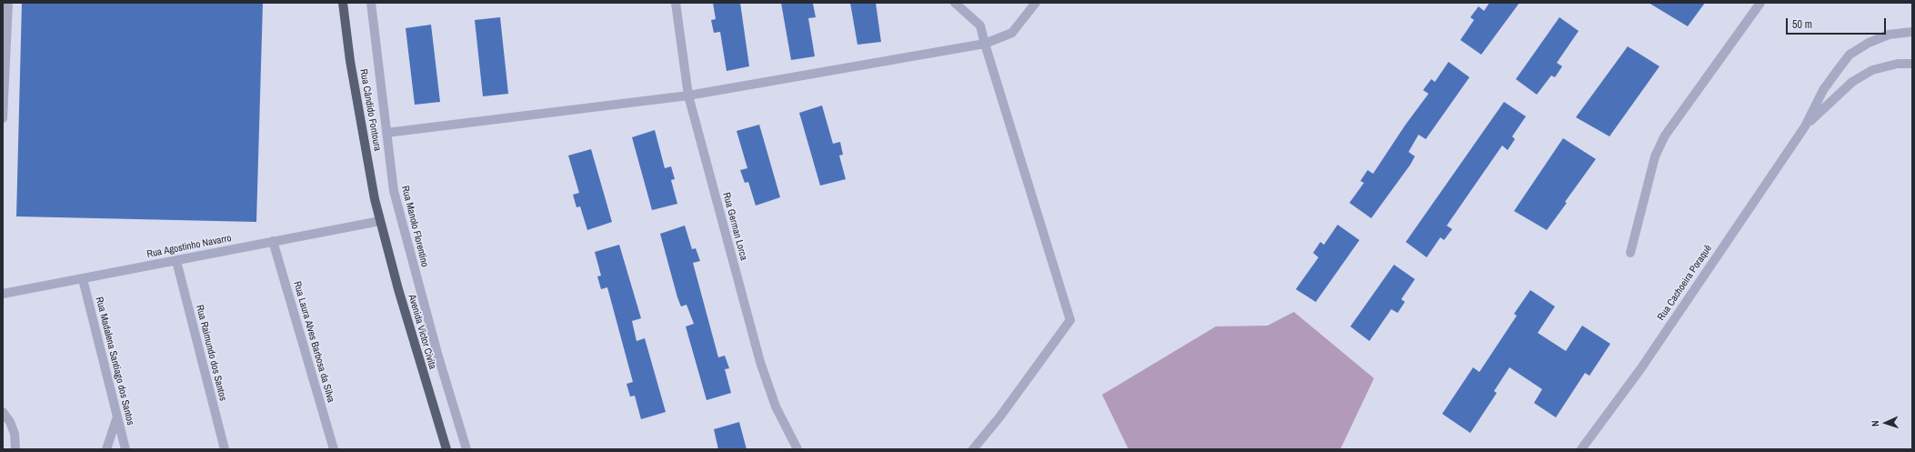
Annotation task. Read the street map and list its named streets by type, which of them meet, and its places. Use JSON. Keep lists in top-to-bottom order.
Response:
{
  "streets": {
    "main road": ["Rua Cândido Fontoura", "Avenida Victor Civita"],
    "street": [
      "Rua Manolo Florentino",
      "Rua German Lorca",
      "Rua Agostinho Navarro",
      "Rua Cachoeira Poraquê",
      "Rua Laura Alves Barbosa da Silva",
      "Rua Raimundo dos Santos",
      "Rua Madalena Santiago dos Santos"
    ]
  },
  "crossings": [
    ["Rua Cândido Fontoura", "Rua Agostinho Navarro"],
    ["Rua Cândido Fontoura", "Avenida Victor Civita"],
    ["Rua Agostinho Navarro", "Avenida Victor Civita"],
    ["Rua Agostinho Navarro", "Rua Laura Alves Barbosa da Silva"],
    ["Rua Agostinho Navarro", "Rua Raimundo dos Santos"],
    ["Rua Agostinho Navarro", "Rua Madalena Santiago dos Santos"]
  ],
  "scale_bar": "50 m",
  "north": "left"
}
